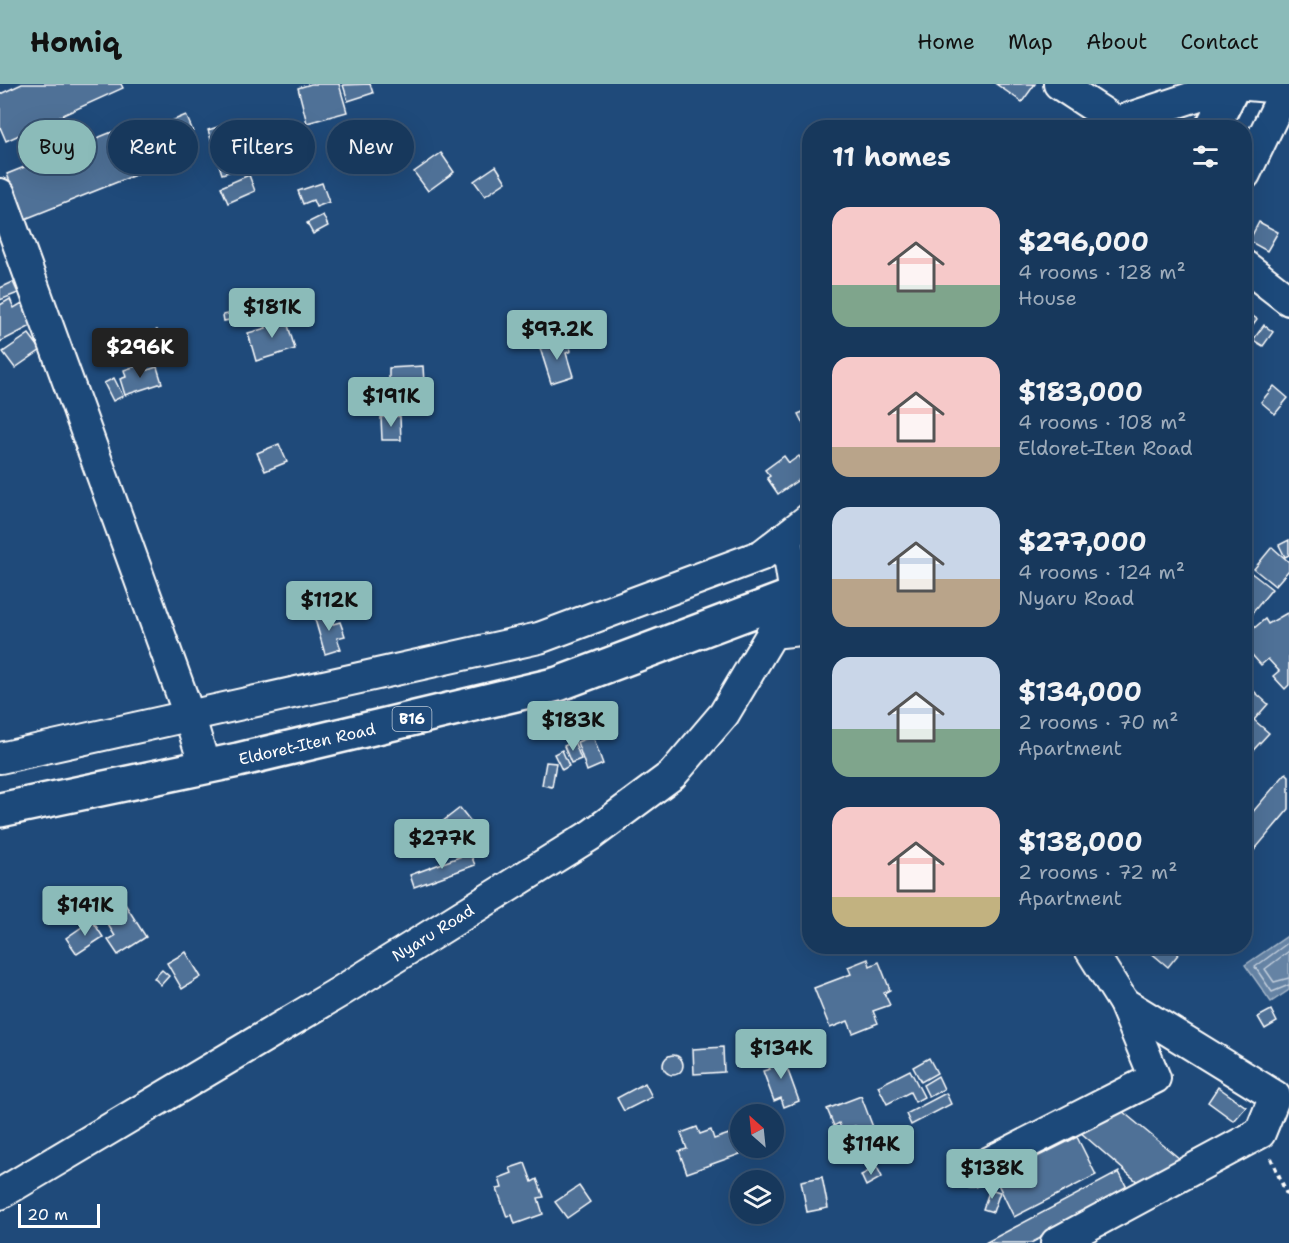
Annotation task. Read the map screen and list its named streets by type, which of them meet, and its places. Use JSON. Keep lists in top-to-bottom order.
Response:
{
  "streets": {
    "main road": ["B16", "Eldoret-Iten Road"],
    "street": ["Nyaru Road"]
  },
  "crossings": [
    ["Eldoret-Iten Road", "Nyaru Road"]
  ],
  "scale_bar": "20 m",
  "north": "top left",
  "page": {
    "header": "Homiq",
    "nav": [
      "Home",
      "Map",
      "About",
      "Contact"
    ],
    "chip": [
      "Buy",
      "Rent",
      "Filters",
      "New"
    ],
    "heading": "11 homes",
    "list": [
      {
        "name": "$296,000",
        "note": "4 rooms · 128 m² · House"
      },
      {
        "name": "$183,000",
        "note": "4 rooms · 108 m² · Eldoret-Iten Road"
      },
      {
        "name": "$277,000",
        "note": "4 rooms · 124 m² · Nyaru Road"
      },
      {
        "name": "$134,000",
        "note": "2 rooms · 70 m² · Apartment"
      },
      {
        "name": "$138,000",
        "note": "2 rooms · 72 m² · Apartment"
      }
    ],
    "price": [
      "$181K",
      "$97.2K",
      "$296K",
      "$191K",
      "$112K",
      "$183K",
      "$277K",
      "$141K",
      "$134K",
      "$114K",
      "$138K"
    ],
    "scale": "20 m"
  }
}
